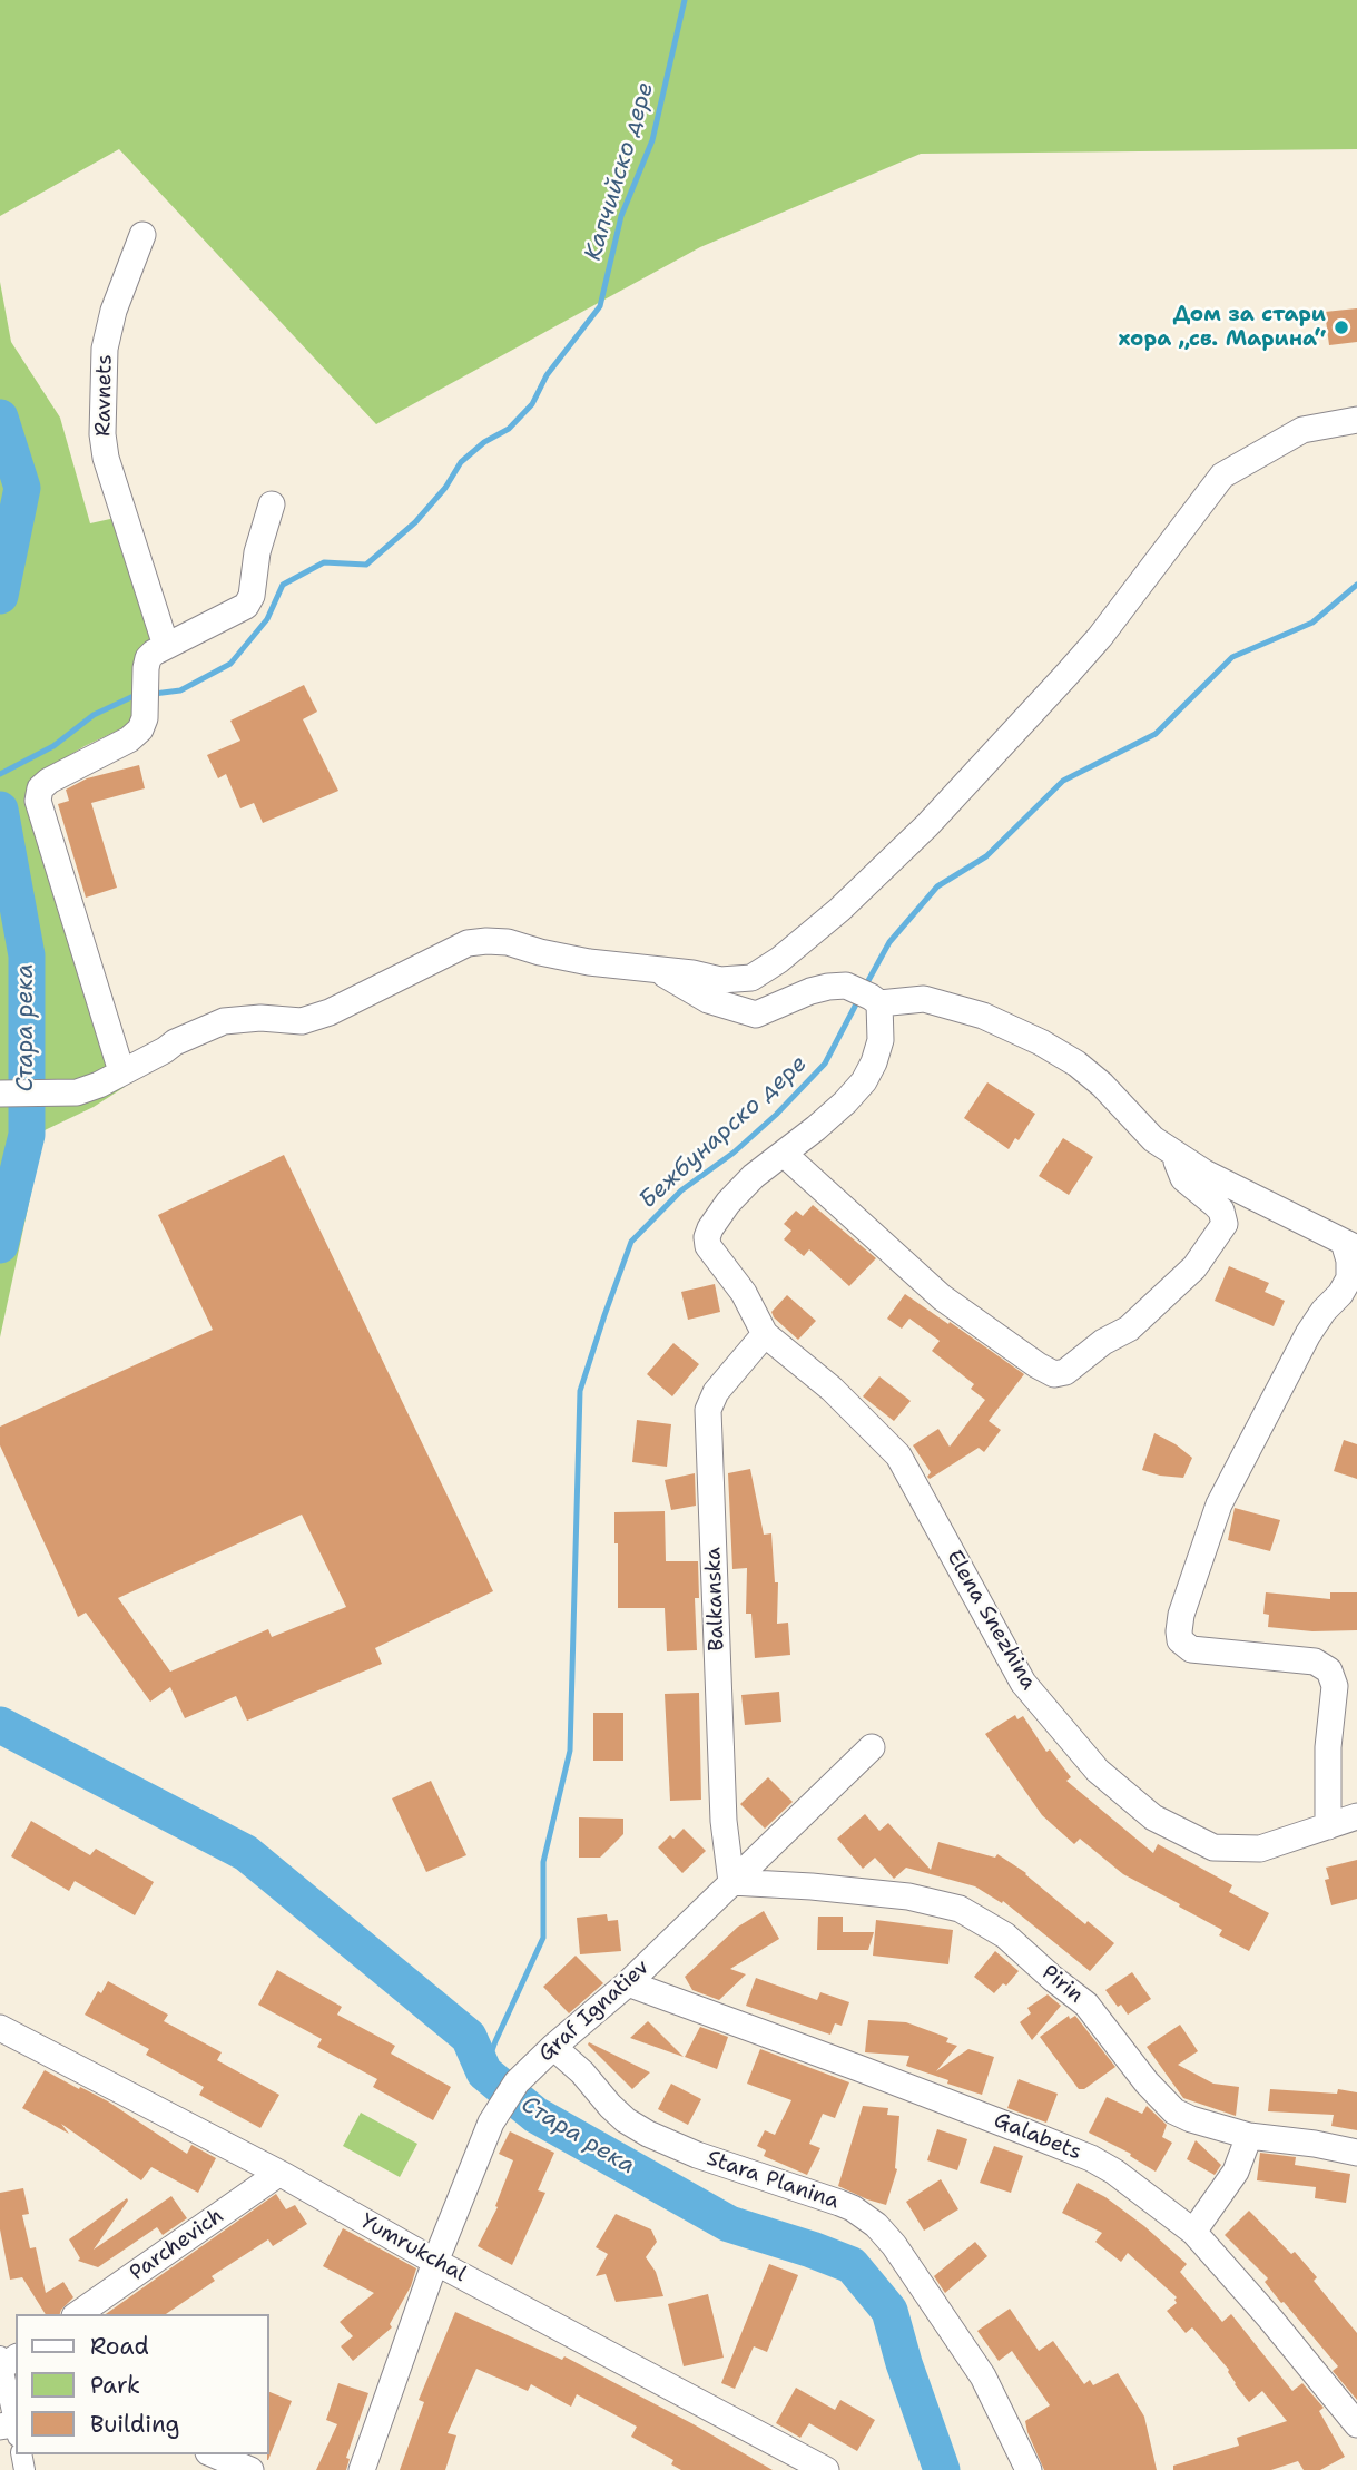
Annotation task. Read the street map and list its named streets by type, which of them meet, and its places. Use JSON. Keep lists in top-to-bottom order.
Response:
{
  "streets": {
    "street": [
      "Ravnets",
      "Balkanska",
      "Elena Snezhina",
      "Pirin",
      "Graf Ignatiev",
      "Galabets",
      "Stara Planina",
      "Parchevich",
      "Yumrukchal"
    ]
  },
  "crossings": [
    ["Balkanska", "Elena Snezhina"],
    ["Balkanska", "Pirin"],
    ["Balkanska", "Graf Ignatiev"],
    ["Pirin", "Graf Ignatiev"],
    ["Graf Ignatiev", "Galabets"],
    ["Graf Ignatiev", "Stara Planina"],
    ["Graf Ignatiev", "Yumrukchal"],
    ["Parchevich", "Yumrukchal"]
  ],
  "water": ["Капчийско дере", "Стара река", "Бежбунарско дере"],
  "places": ["Дом за стари хора „св. Марина“"],
  "legend": ["Road", "Park", "Building"]
}
